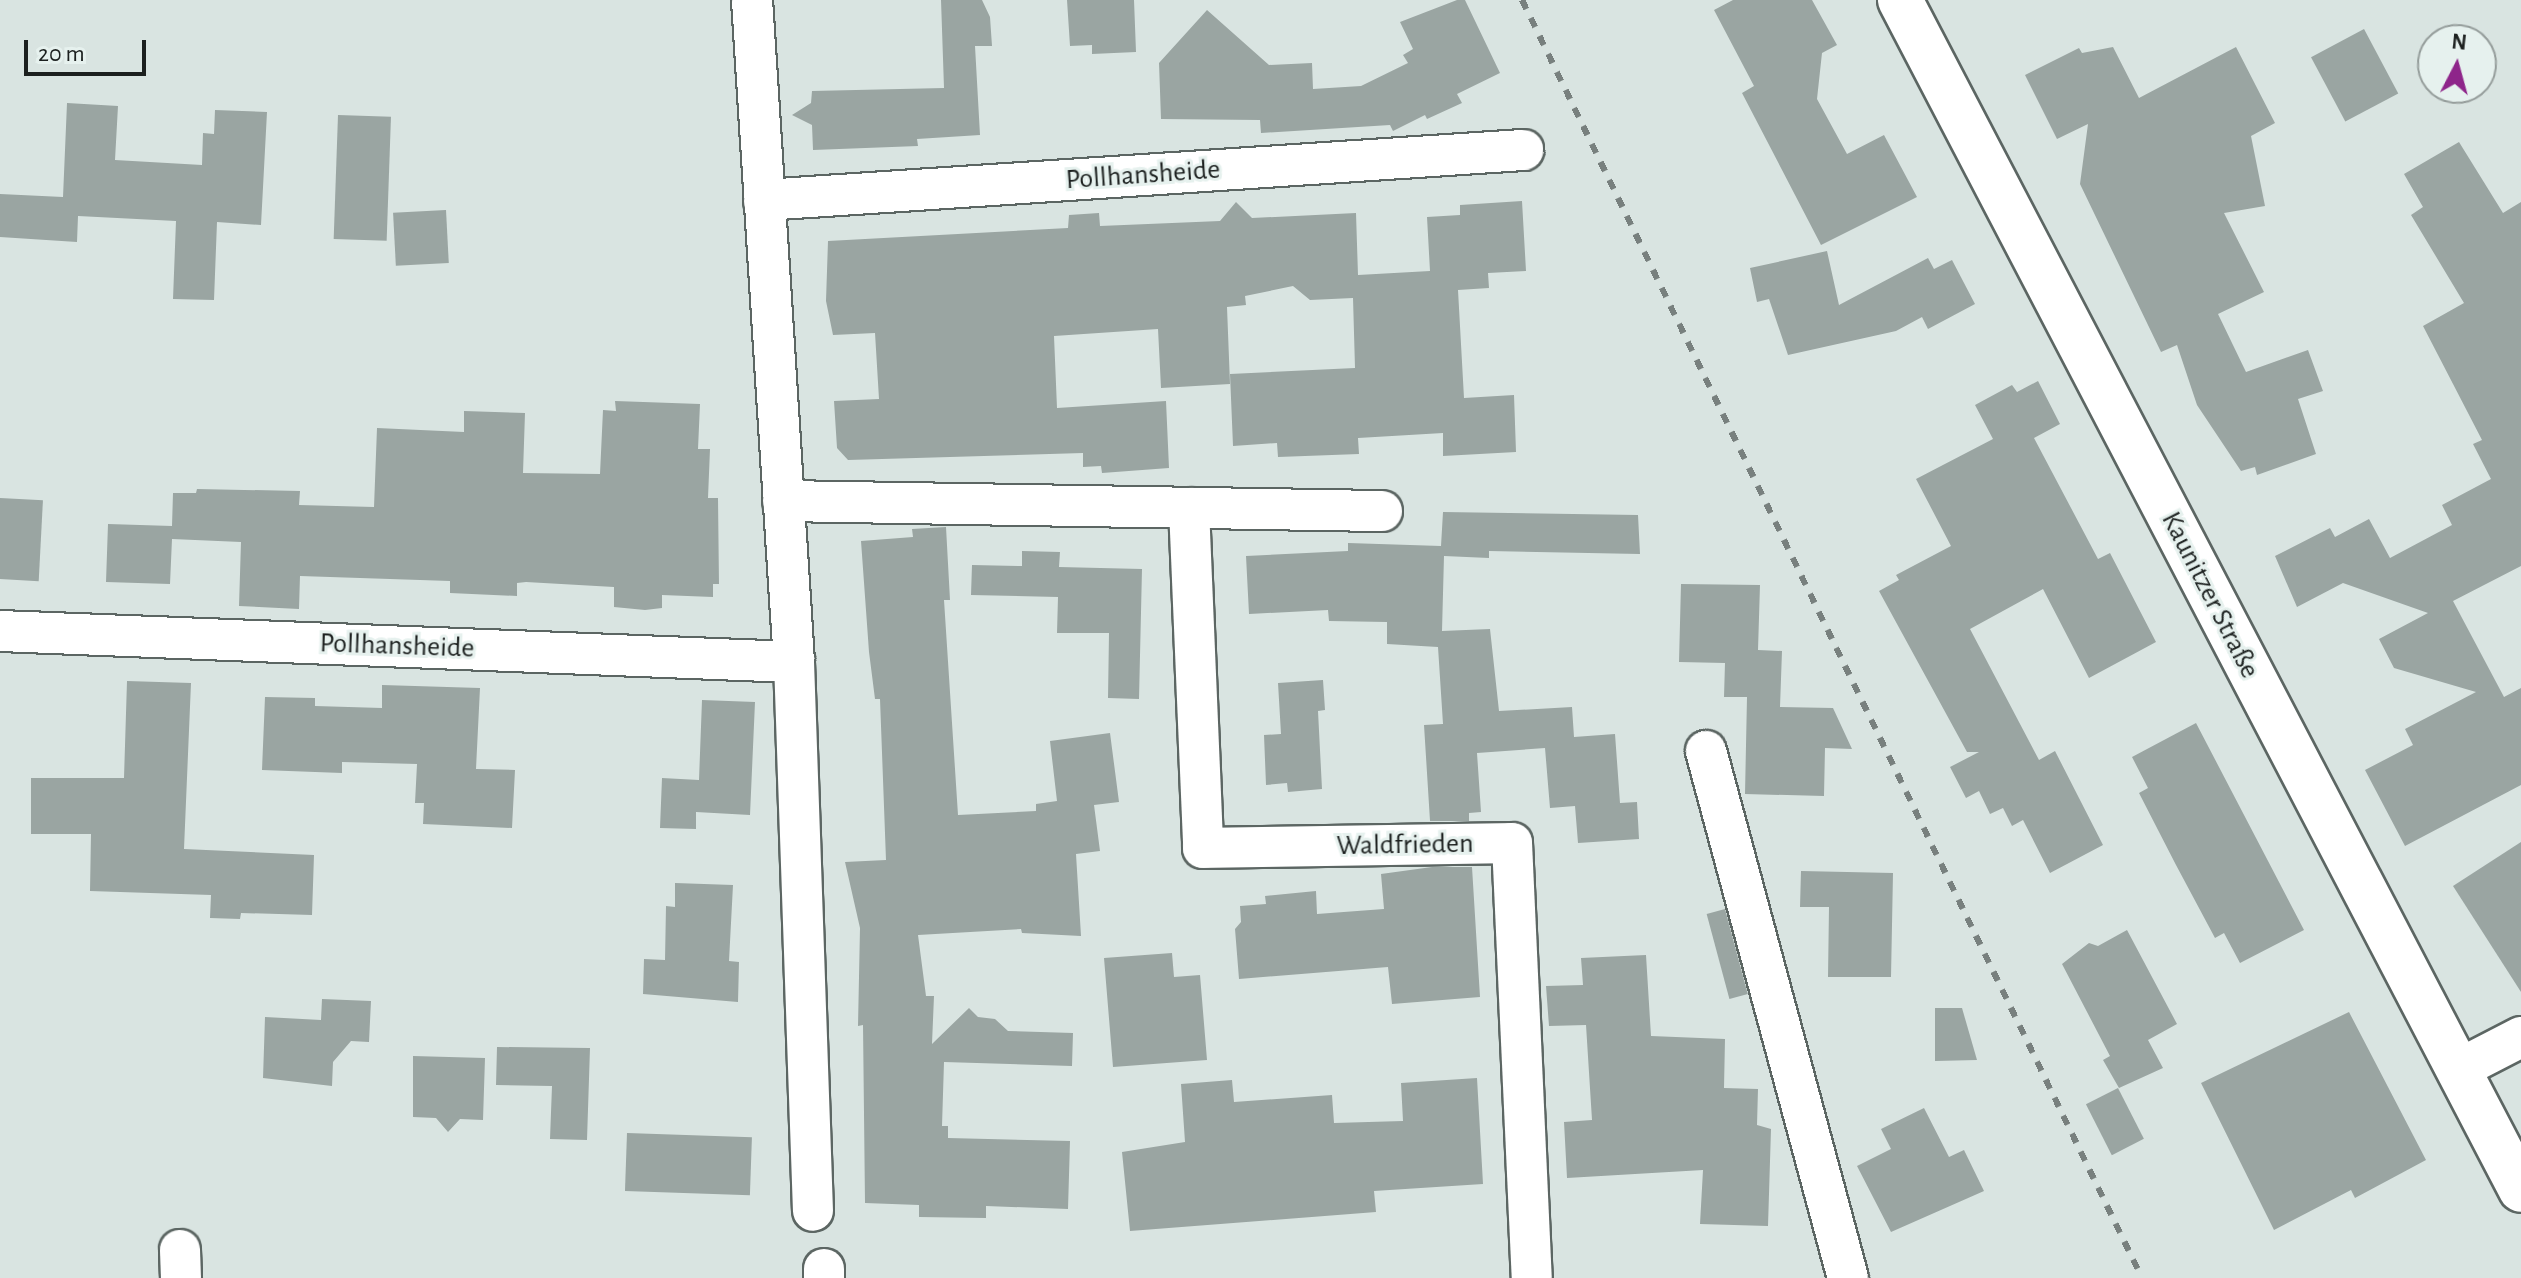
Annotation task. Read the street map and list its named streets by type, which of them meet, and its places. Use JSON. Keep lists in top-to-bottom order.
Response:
{
  "streets": {
    "street": ["Pollhansheide", "Kaunitzer Straße", "Waldfrieden"]
  },
  "scale_bar": "20 m",
  "north": "top"
}
